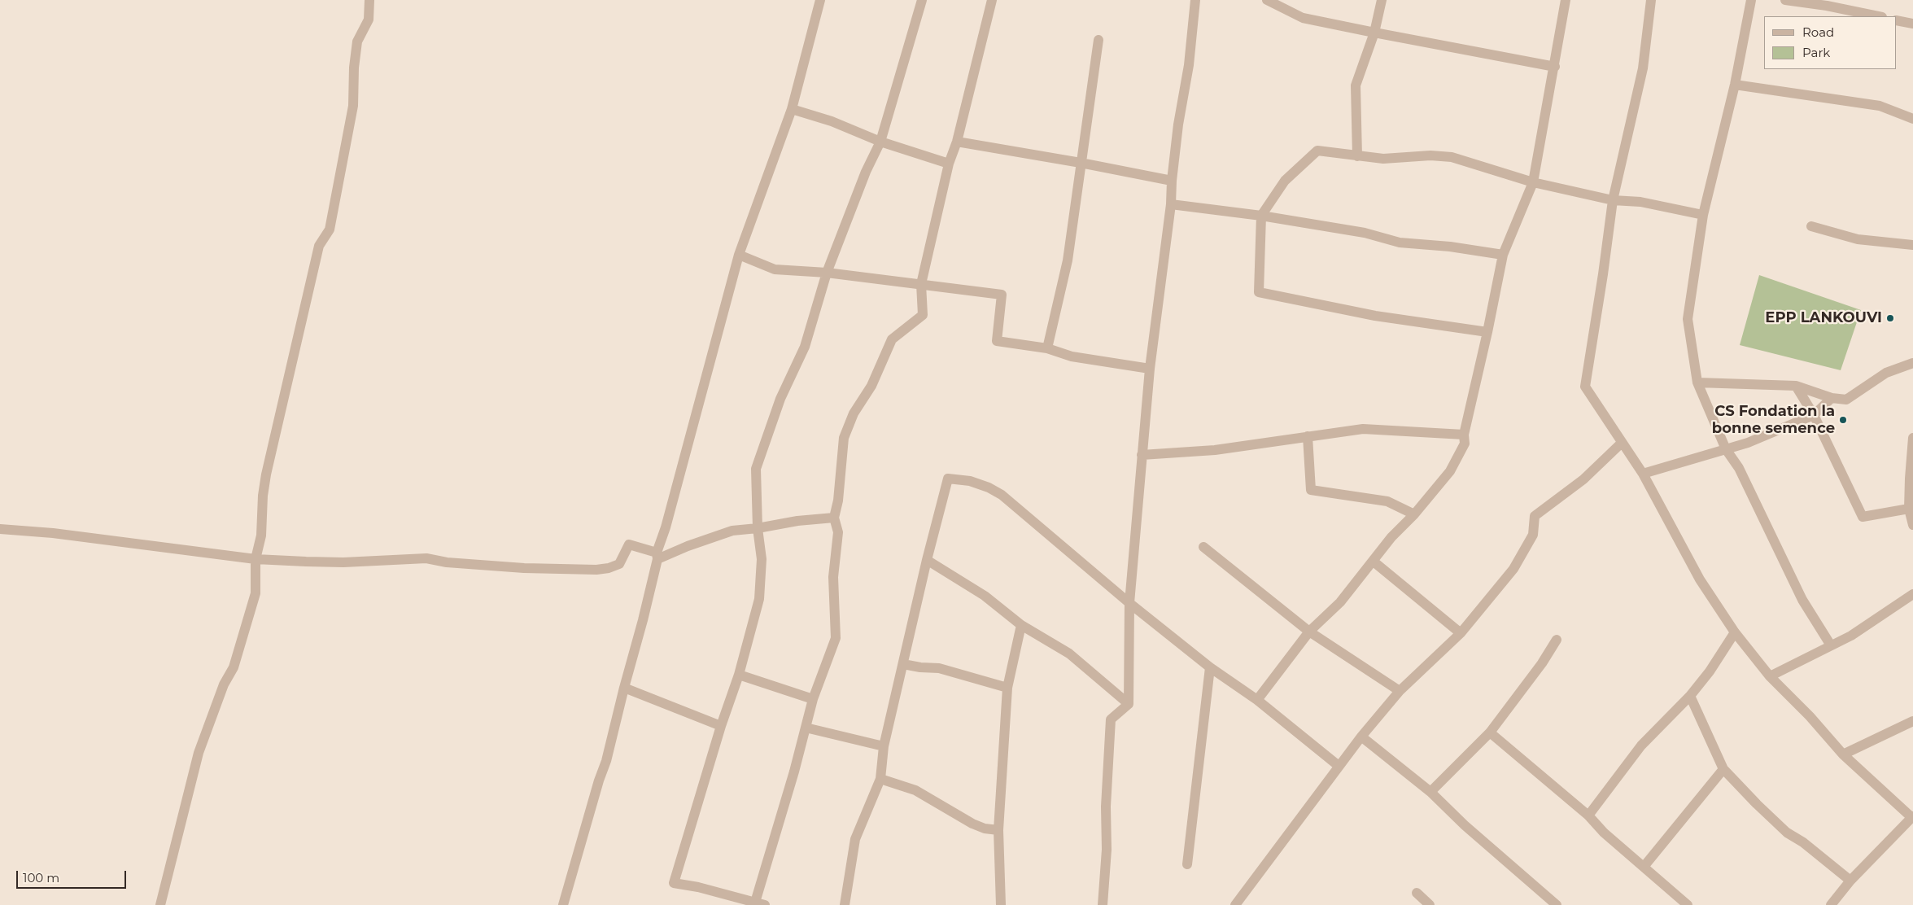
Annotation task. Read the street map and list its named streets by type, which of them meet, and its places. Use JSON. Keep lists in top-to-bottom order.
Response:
{
  "places": ["EPP LANKOUVI", "CS Fondation la bonne semence"],
  "legend": ["Road", "Park"],
  "scale_bar": "100 m"
}
